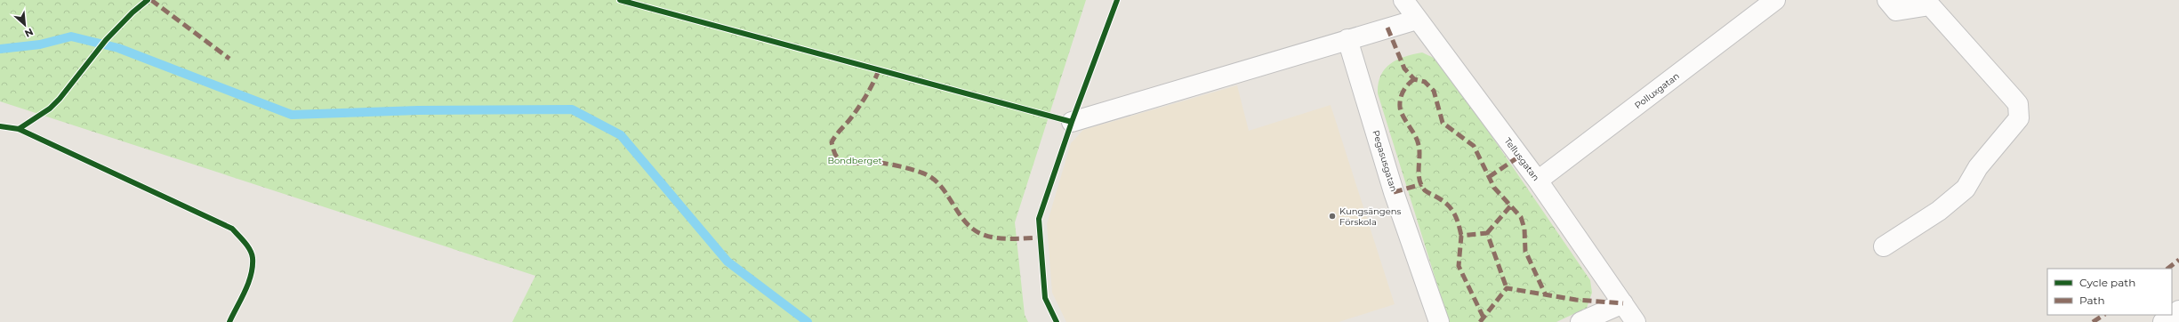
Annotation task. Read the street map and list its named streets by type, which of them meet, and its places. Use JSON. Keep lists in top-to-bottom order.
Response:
{
  "streets": {
    "street": ["Polluxgatan", "Tellusgatan", "Pegasusgatan"]
  },
  "crossings": [
    ["Polluxgatan", "Tellusgatan"]
  ],
  "parks": ["Bondberget"],
  "places": ["Kungsängens Förskola"],
  "legend": ["Cycle path", "Path"],
  "north": "bottom right"
}
